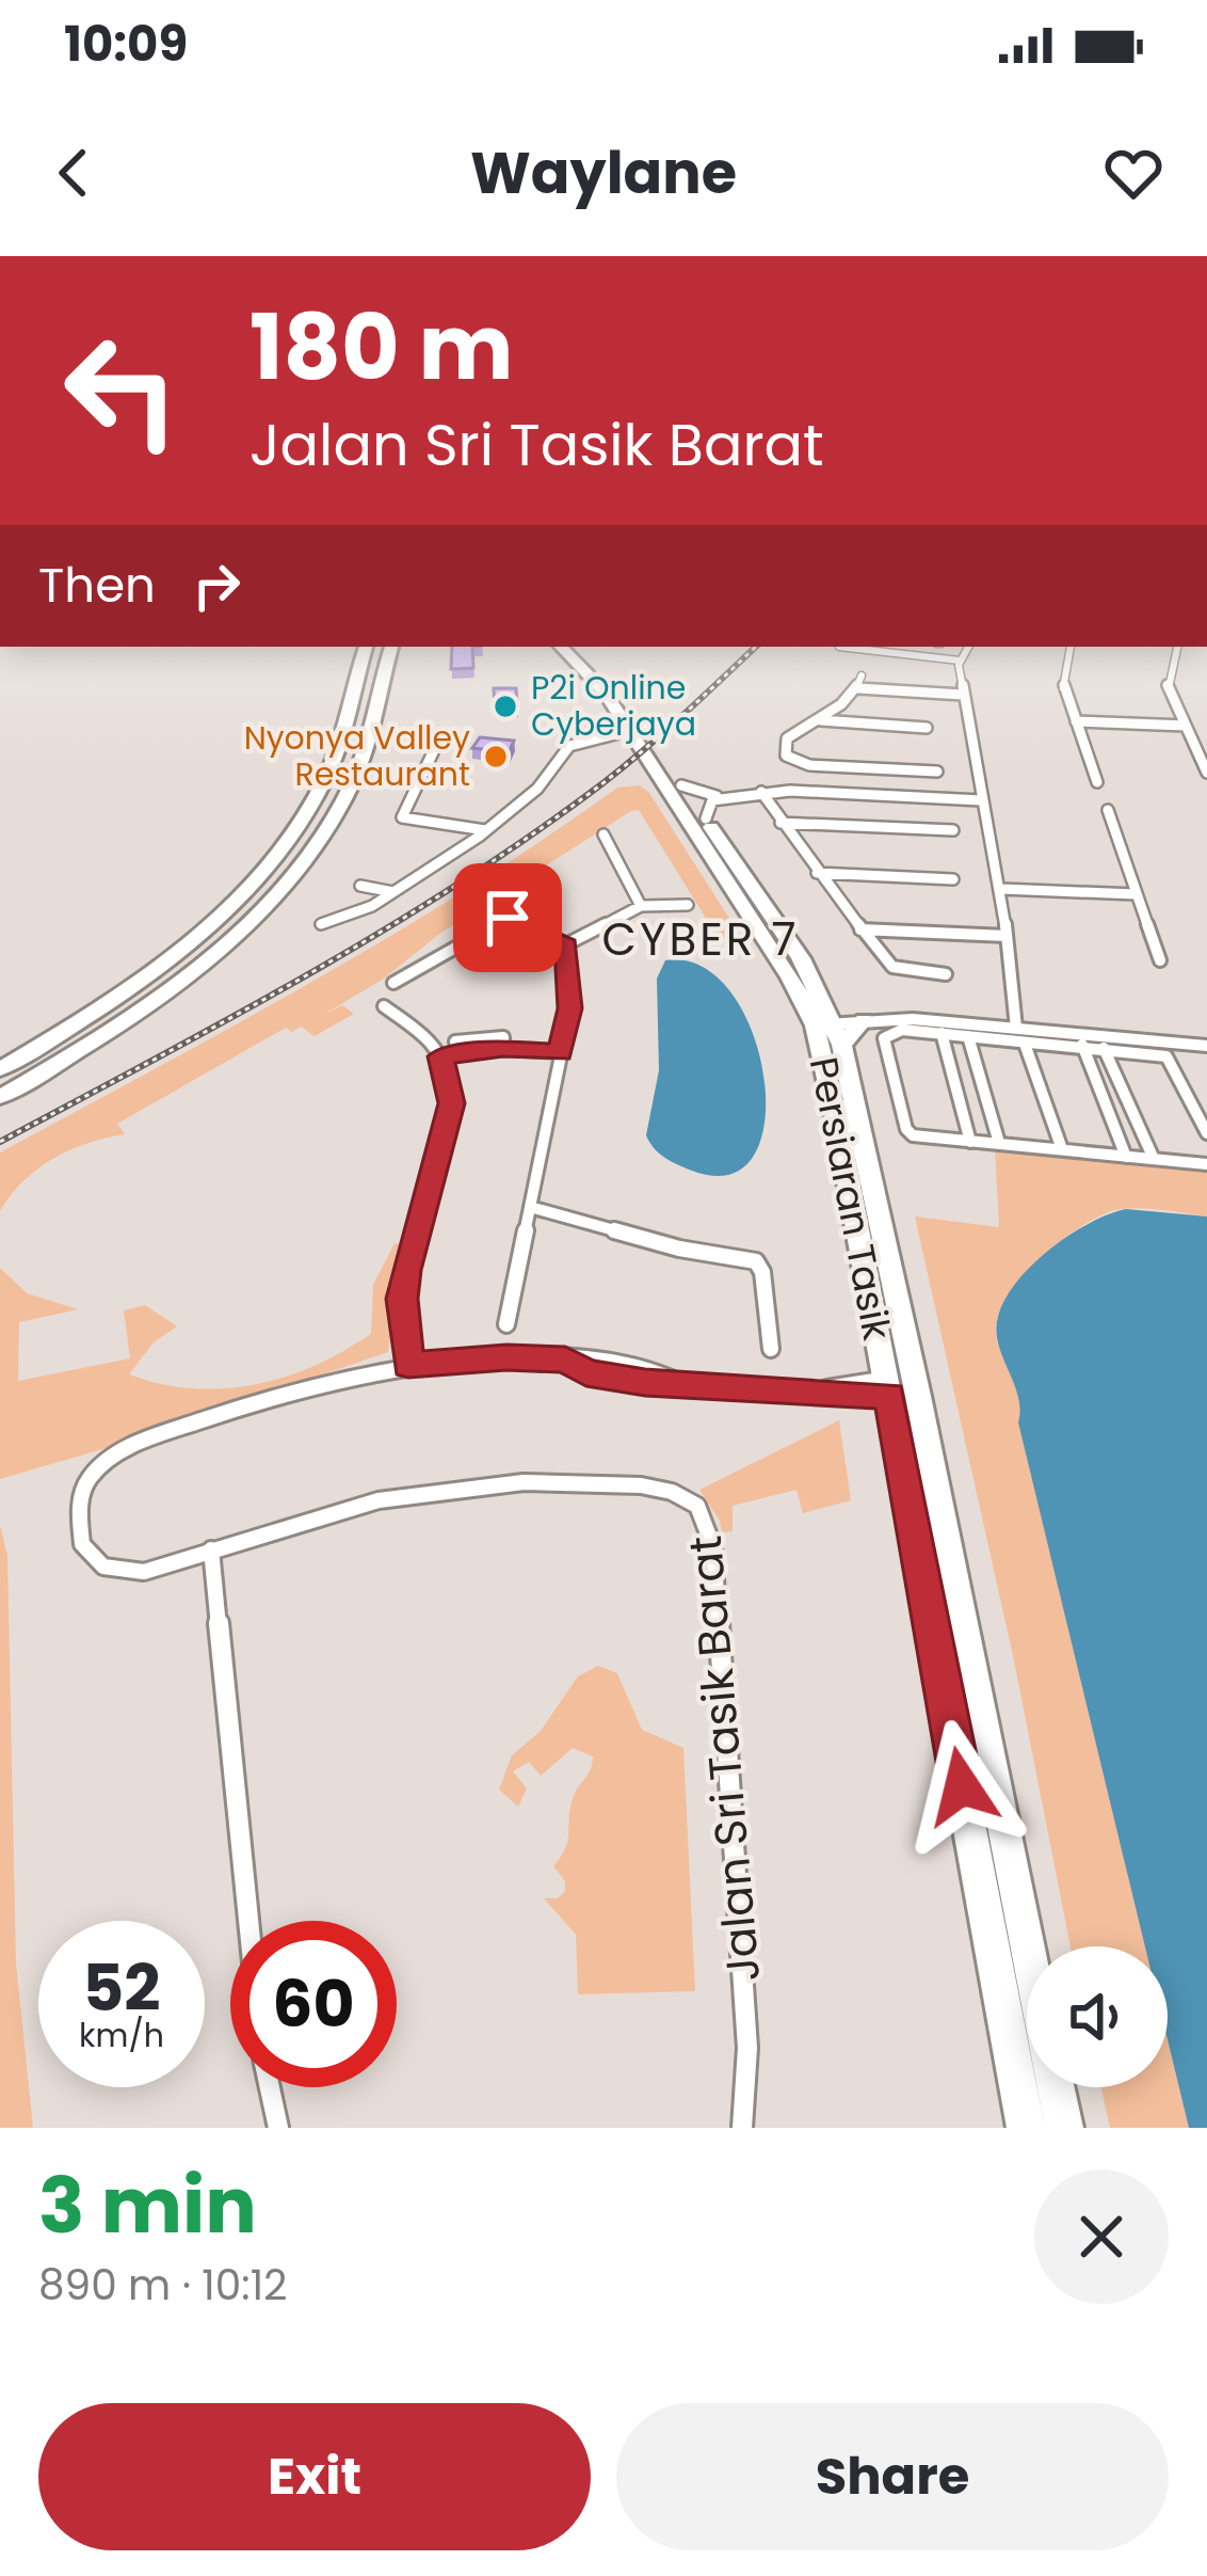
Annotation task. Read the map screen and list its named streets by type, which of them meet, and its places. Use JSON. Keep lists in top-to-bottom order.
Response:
{
  "streets": {
    "main road": ["Persiaran Tasik"],
    "street": ["Jalan Sri Tasik Barat"]
  },
  "crossings": [
    ["Persiaran Tasik", "Jalan Sri Tasik Barat"]
  ],
  "districts": ["CYBER 7"],
  "places": ["P2i Online Cyberjaya", "Nyonya Valley Restaurant"],
  "page": {
    "status": "10:09",
    "header": "Waylane",
    "turn": ["180 m", "Jalan Sri Tasik Barat"],
    "then": "Then",
    "speed": "52 km/h",
    "limit": "60",
    "heading": ["3 min", "890 m · 10:12"],
    "buttons": ["Exit", "Share"]
  }
}
